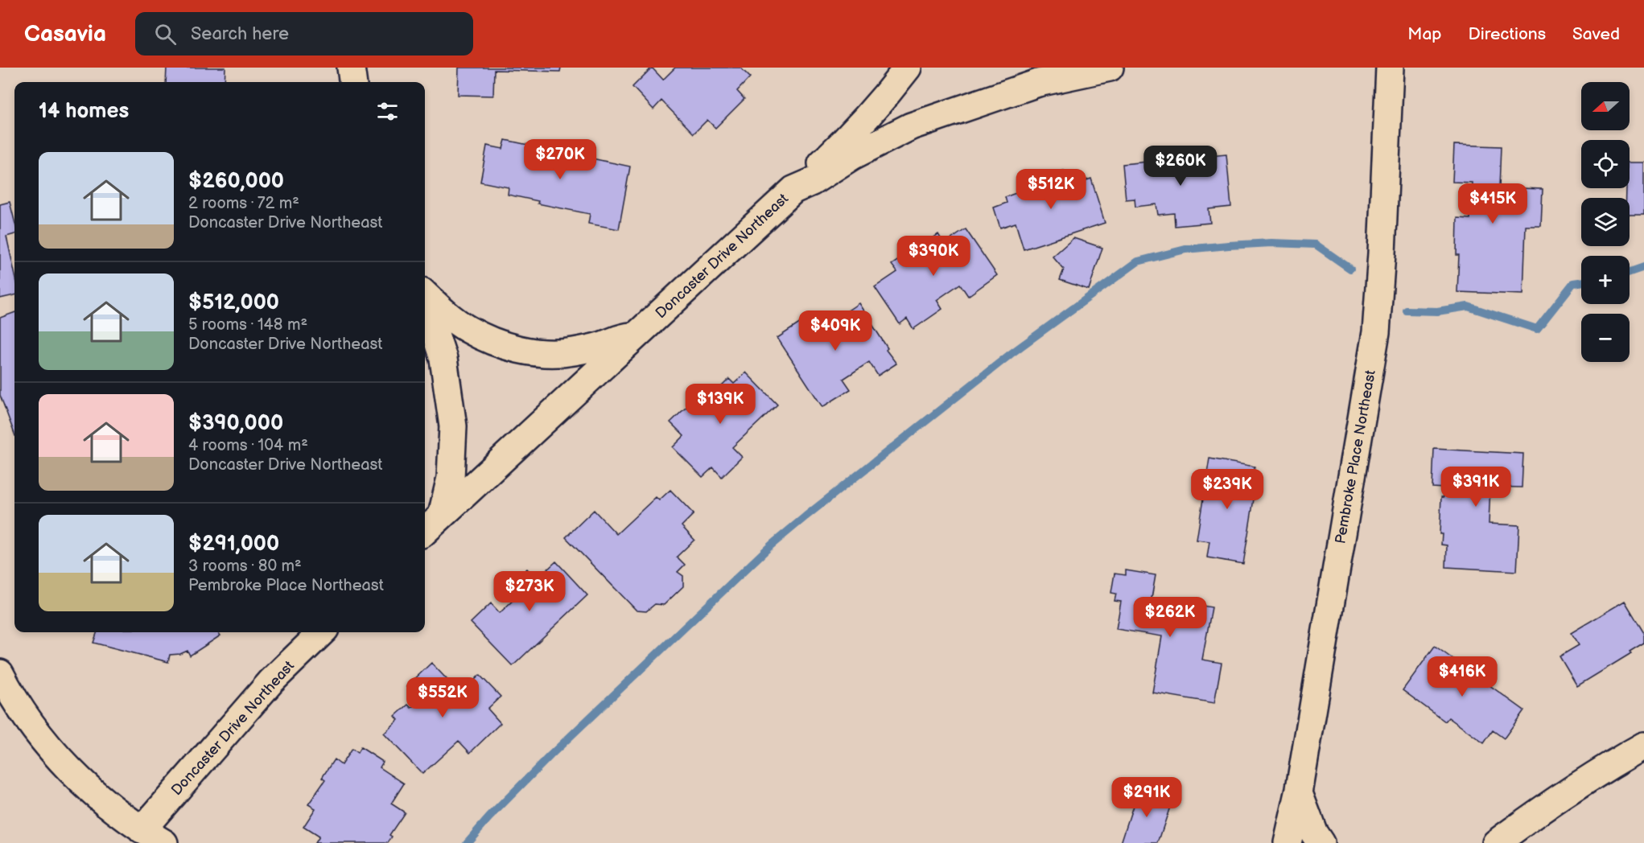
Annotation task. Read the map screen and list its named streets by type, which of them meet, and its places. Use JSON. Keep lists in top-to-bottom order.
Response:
{
  "streets": {
    "street": ["Doncaster Drive Northeast", "Pembroke Place Northeast"]
  },
  "north": "left",
  "page": {
    "header": "Casavia",
    "search": "Search here",
    "nav": ["Map", "Directions", "Saved"],
    "map_buttons": ["+", "−"],
    "heading": "14 homes",
    "price": [
      "$270K",
      "$260K",
      "$512K",
      "$415K",
      "$390K",
      "$409K",
      "$139K",
      "$391K",
      "$239K",
      "$273K",
      "$262K",
      "$416K",
      "$552K",
      "$291K"
    ],
    "list": [
      {
        "name": "$260,000",
        "note": "2 rooms · 72 m² · Doncaster Drive Northeast"
      },
      {
        "name": "$512,000",
        "note": "5 rooms · 148 m² · Doncaster Drive Northeast"
      },
      {
        "name": "$390,000",
        "note": "4 rooms · 104 m² · Doncaster Drive Northeast"
      },
      {
        "name": "$291,000",
        "note": "3 rooms · 80 m² · Pembroke Place Northeast"
      }
    ]
  }
}
